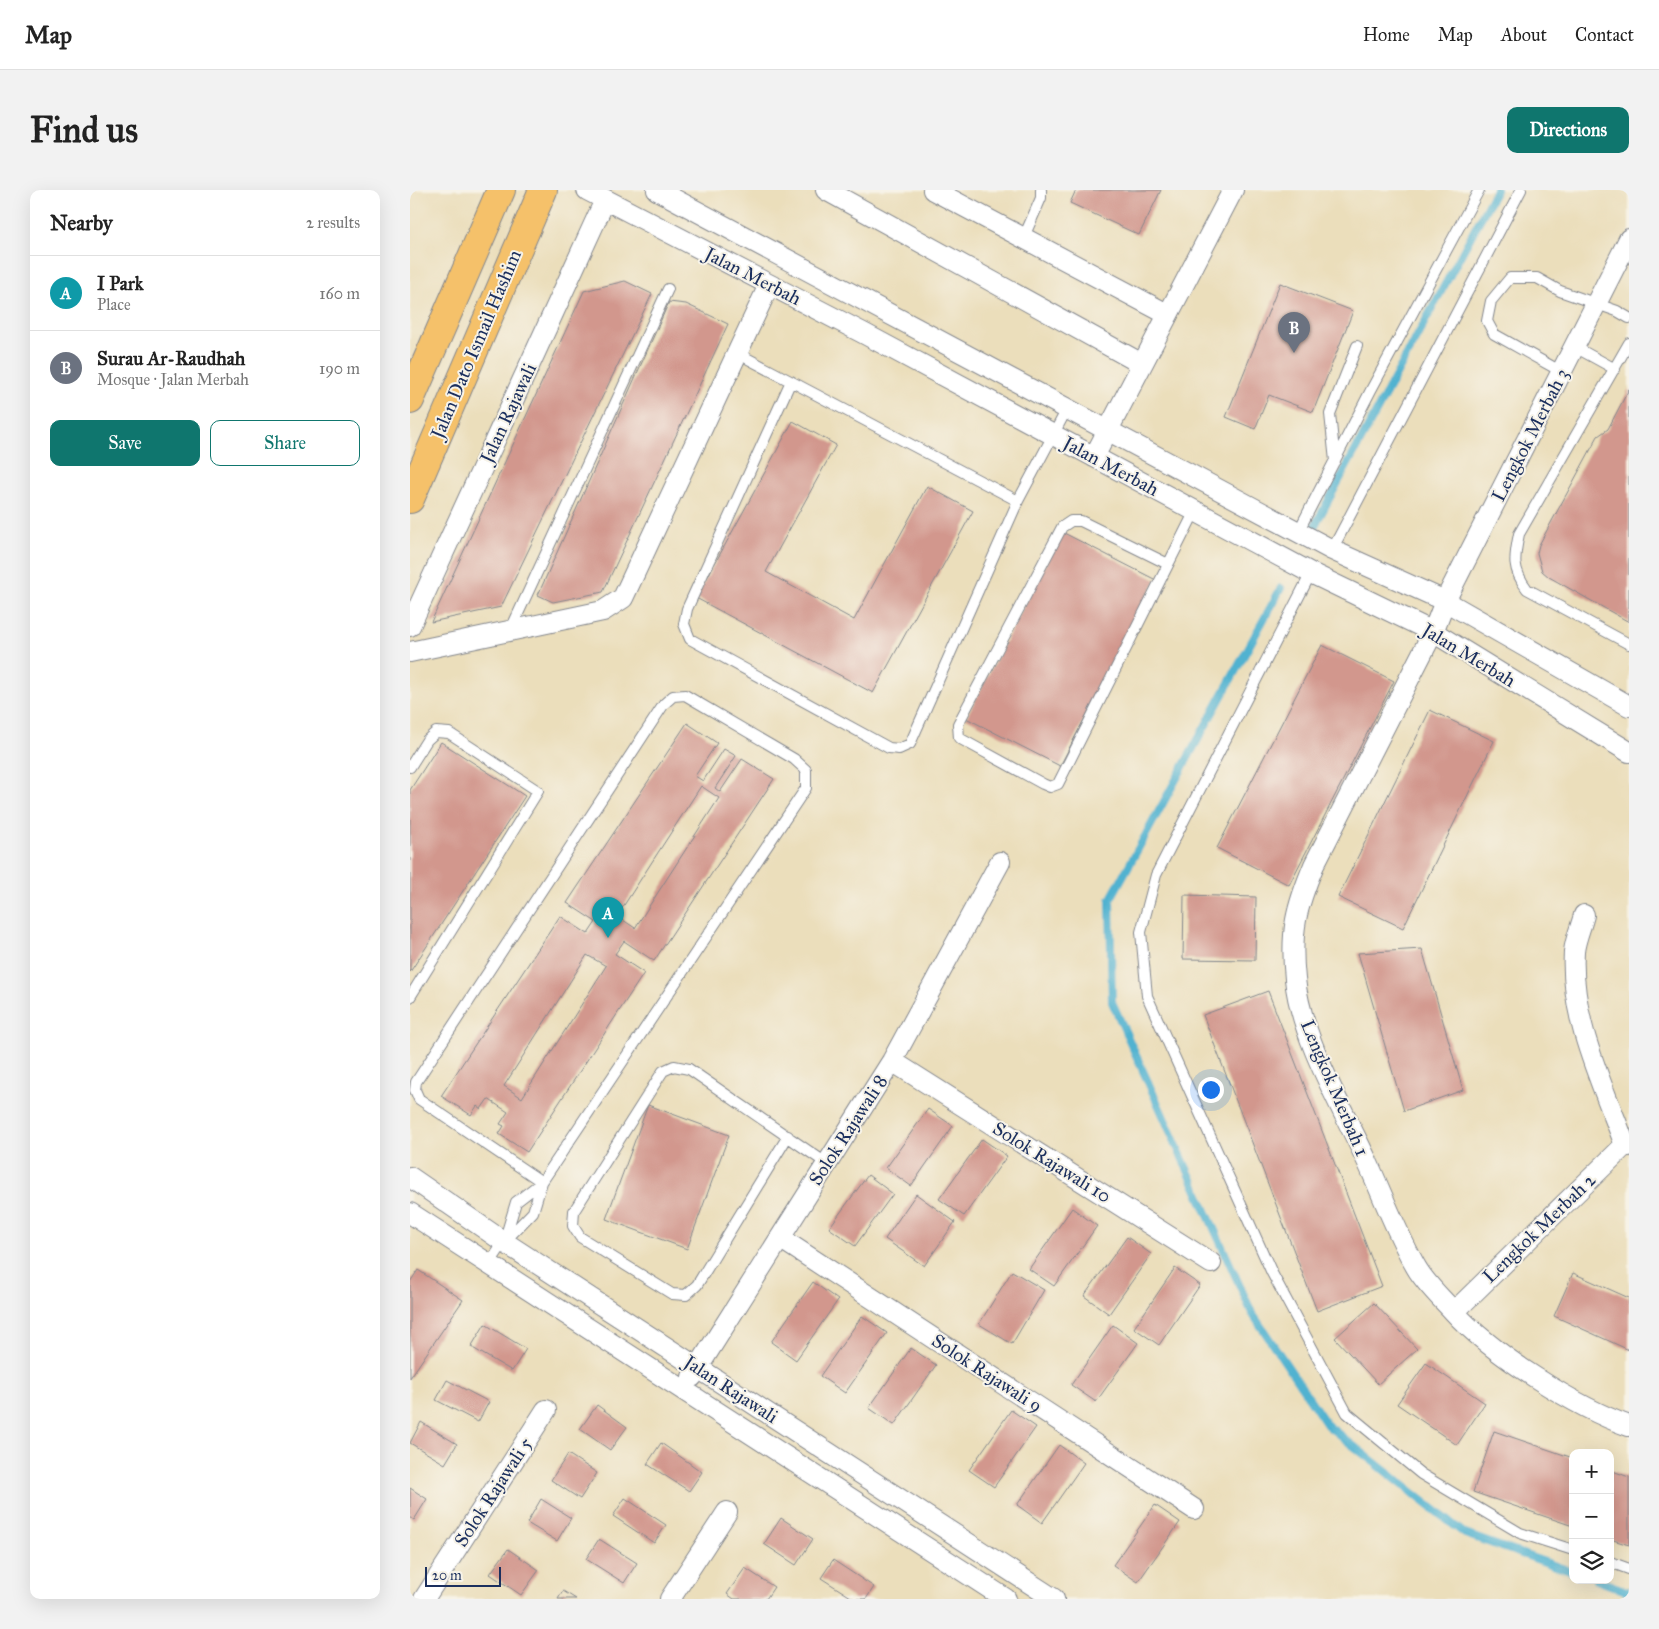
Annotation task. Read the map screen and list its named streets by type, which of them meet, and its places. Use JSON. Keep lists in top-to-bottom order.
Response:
{
  "streets": {
    "main road": ["Jalan Dato Ismail Hashim"],
    "street": [
      "Jalan Merbah",
      "Jalan Rajawali",
      "Lengkok Merbah 3",
      "Lengkok Merbah 1",
      "Solok Rajawali 8",
      "Solok Rajawali 10",
      "Lengkok Merbah 2",
      "Solok Rajawali 9",
      "Solok Rajawali 5"
    ]
  },
  "crossings": [
    ["Jalan Merbah", "Jalan Rajawali"],
    ["Jalan Merbah", "Lengkok Merbah 3"],
    ["Jalan Merbah", "Lengkok Merbah 1"],
    ["Jalan Rajawali", "Solok Rajawali 8"],
    ["Lengkok Merbah 3", "Lengkok Merbah 1"],
    ["Lengkok Merbah 1", "Lengkok Merbah 2"],
    ["Solok Rajawali 8", "Solok Rajawali 10"],
    ["Solok Rajawali 8", "Solok Rajawali 9"]
  ],
  "scale_bar": "20 m",
  "page": {
    "header": "Map",
    "nav": [
      "Home",
      "Map",
      "About",
      "Contact"
    ],
    "buttons": [
      "Directions",
      ["Save", "Share"]
    ],
    "title": "Find us",
    "heading": ["Nearby", "2 results"],
    "list": [
      {
        "mark": "A",
        "name": "I Park",
        "note": "Place",
        "value": "160 m"
      },
      {
        "mark": "B",
        "name": "Surau Ar-Raudhah",
        "note": "Mosque · Jalan Merbah",
        "value": "190 m"
      }
    ],
    "pins": ["B", "A"],
    "map_buttons": ["+", "−"],
    "scale": "20 m"
  }
}
